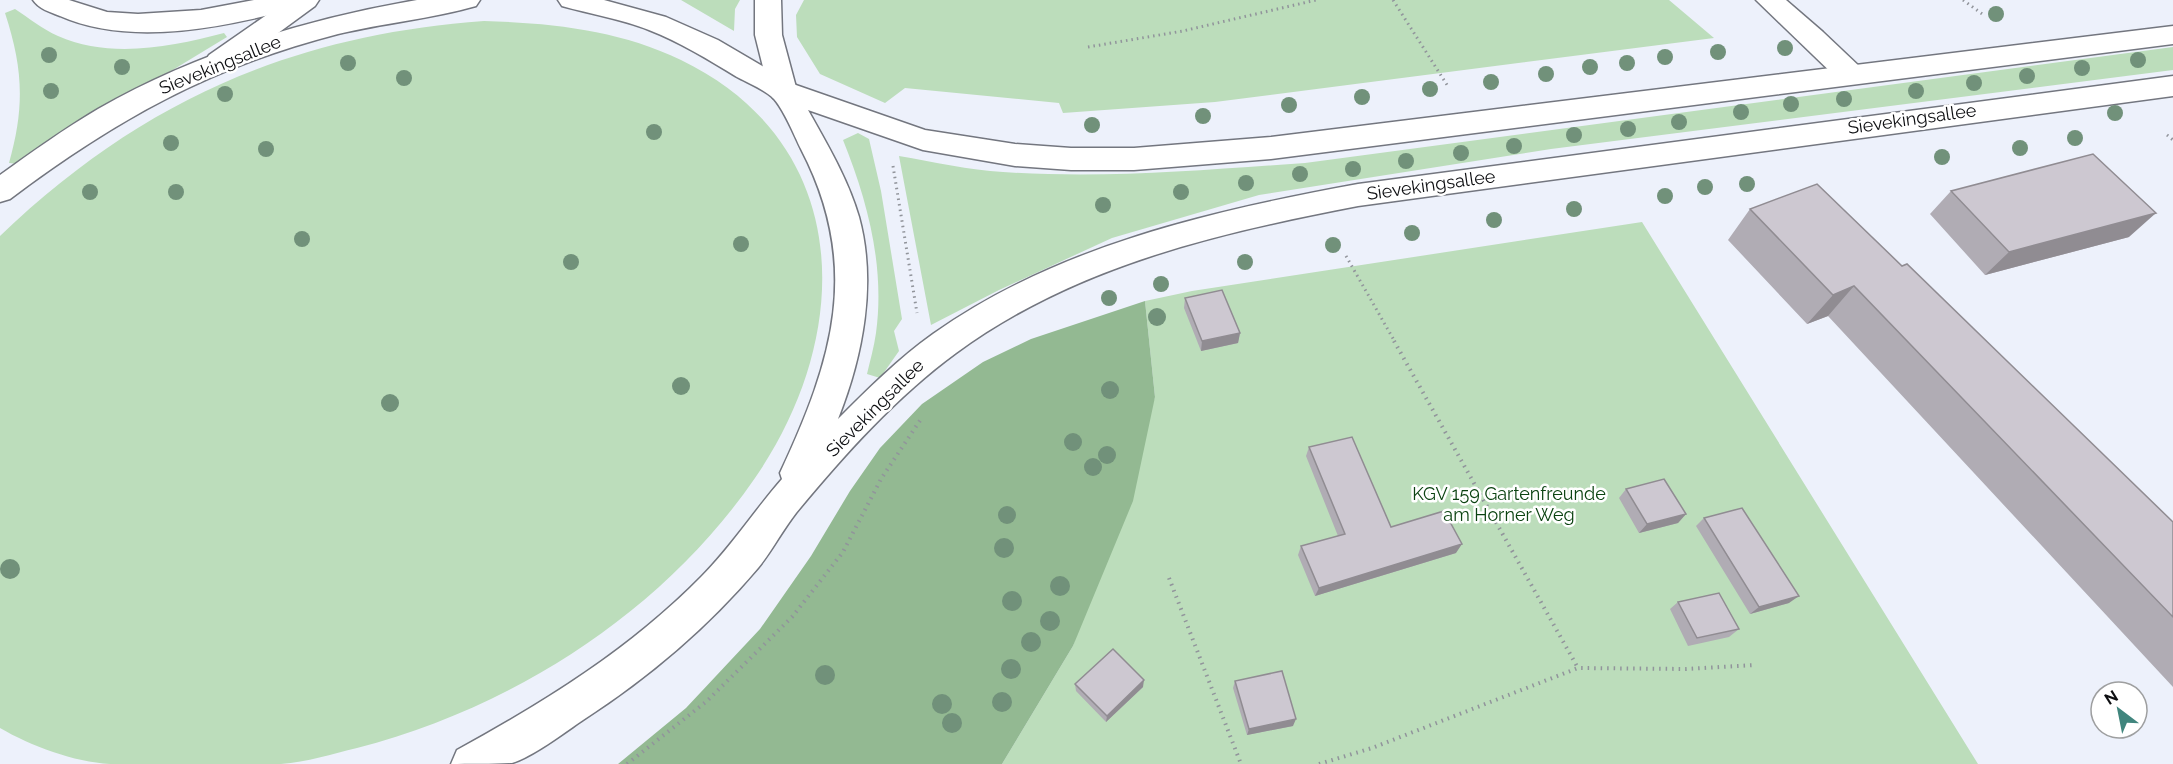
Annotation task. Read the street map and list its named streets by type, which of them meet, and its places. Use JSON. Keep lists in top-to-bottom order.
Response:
{
  "streets": {
    "main road": ["Sievekingsallee"]
  },
  "parks": ["KGV 159 Gartenfreunde am Horner Weg"],
  "north": "top left"
}
